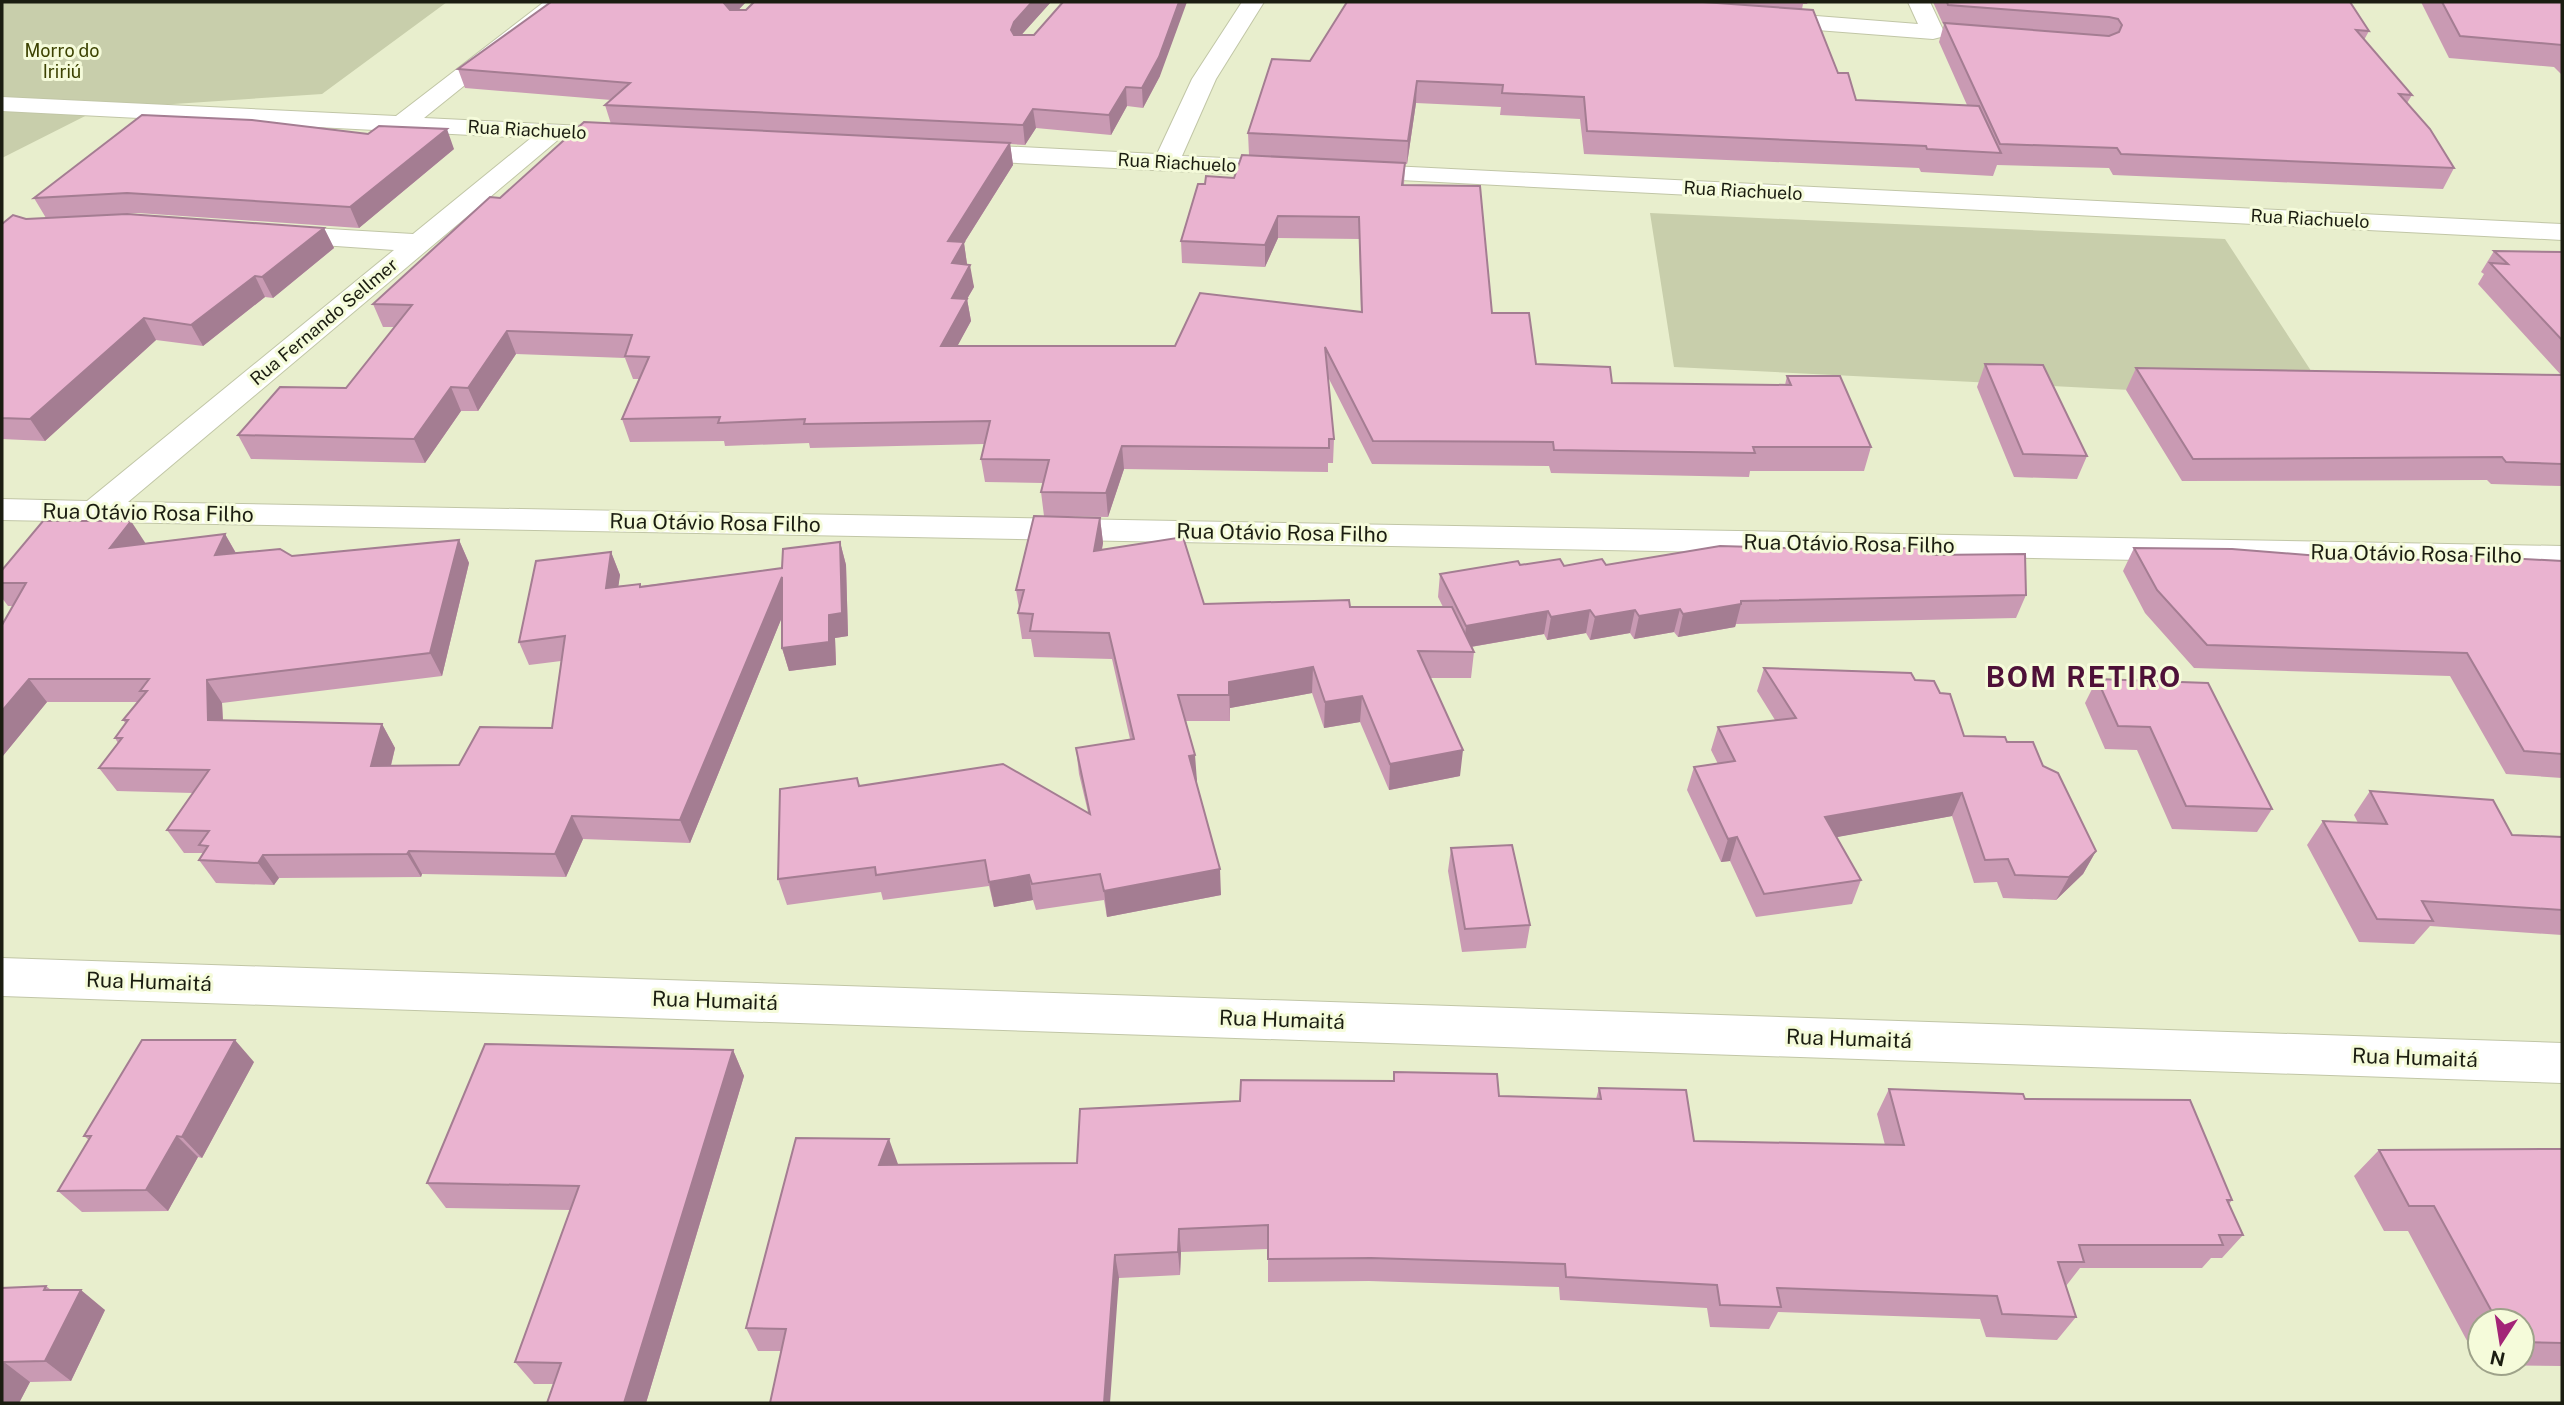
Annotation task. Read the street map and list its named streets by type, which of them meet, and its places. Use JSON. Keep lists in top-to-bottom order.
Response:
{
  "streets": {
    "street": [
      "Rua Riachuelo",
      "Rua Fernando Sellmer",
      "Rua Otávio Rosa Filho",
      "Rua Humaitá"
    ]
  },
  "crossings": [
    ["Rua Riachuelo", "Rua Fernando Sellmer"],
    ["Rua Fernando Sellmer", "Rua Otávio Rosa Filho"]
  ],
  "districts": ["BOM RETIRO"],
  "parks": ["Morro do Iririú"],
  "north": "bottom"
}
